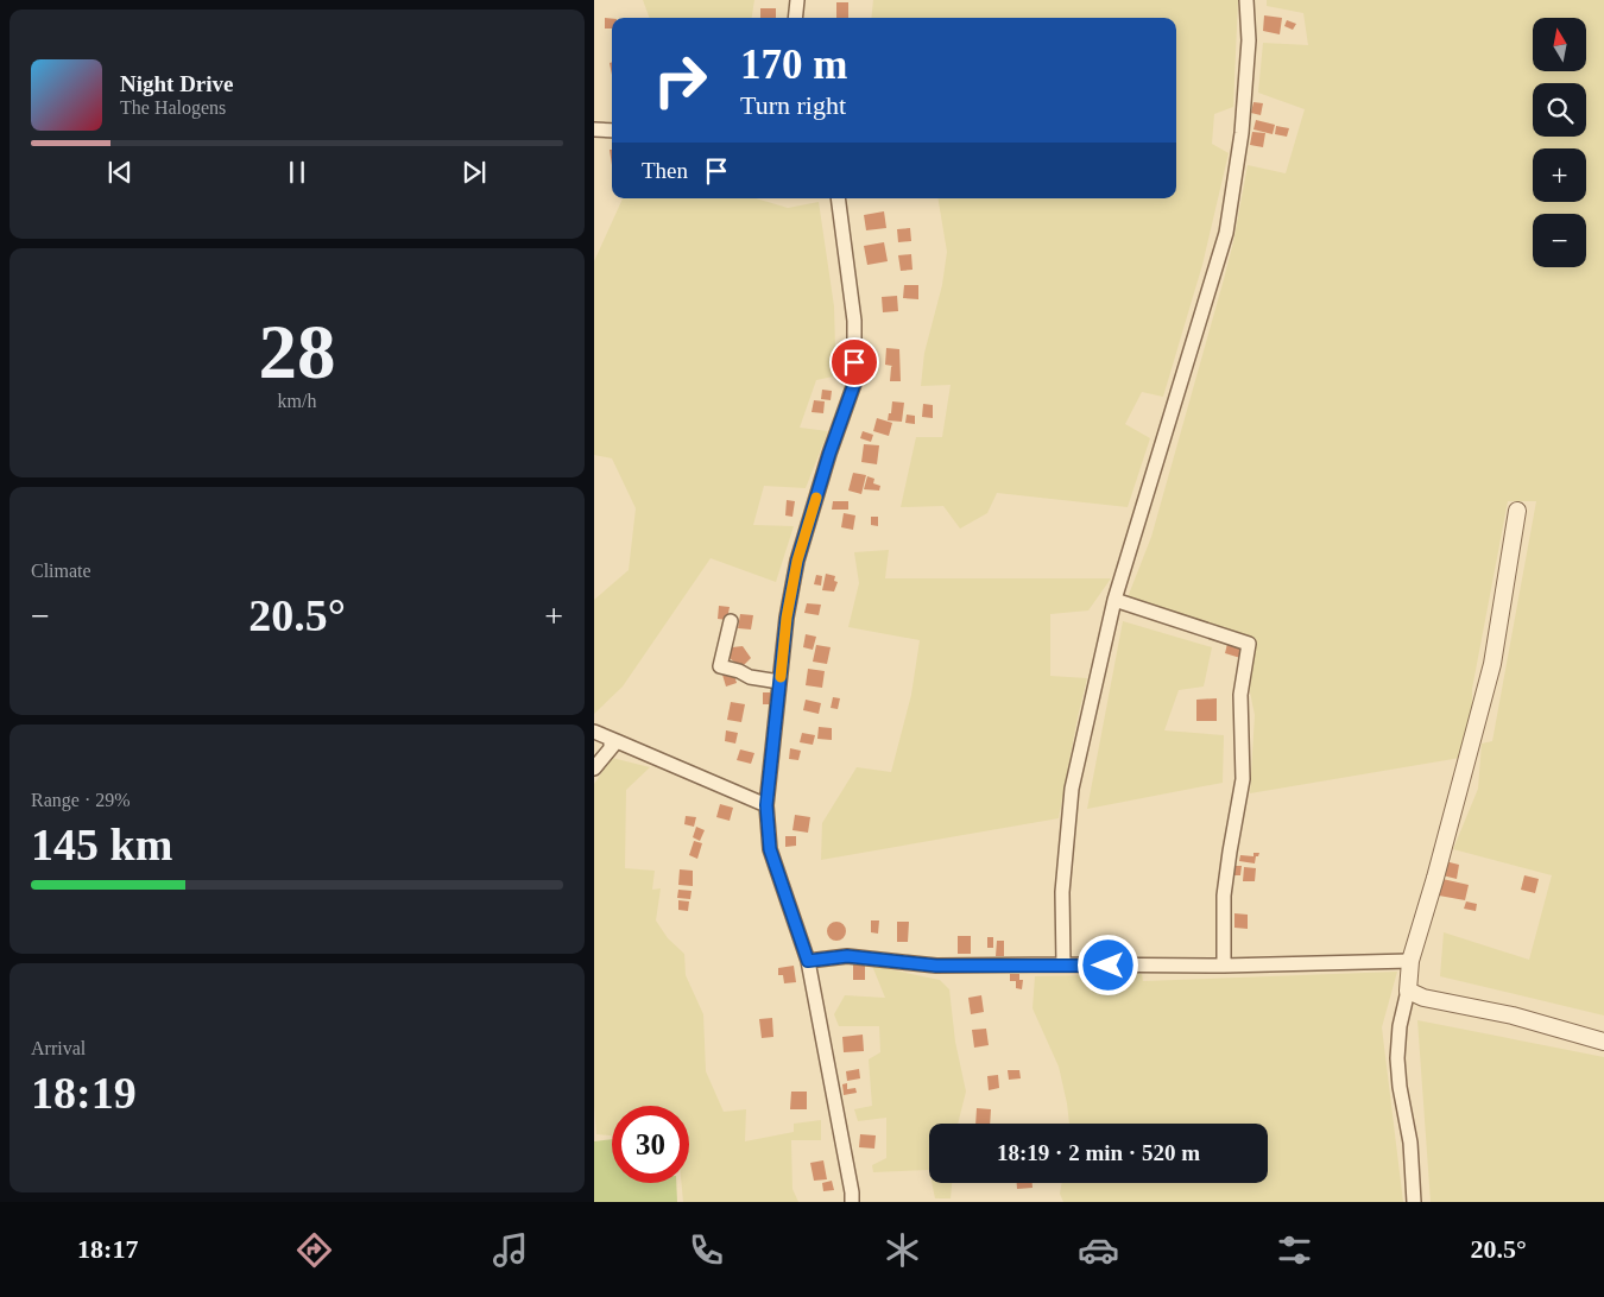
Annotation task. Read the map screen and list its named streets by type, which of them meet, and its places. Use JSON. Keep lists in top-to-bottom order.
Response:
{
  "north": "top",
  "page": {
    "map_buttons": ["+", "−"],
    "turn": ["170 m", "Turn right"],
    "song": ["Night Drive", "The Halogens"],
    "then": "Then",
    "tile": [
      ["28", "km/h"],
      "Climate",
      ["Range · 29%", "145 km"],
      ["Arrival", "18:19"]
    ],
    "heat": ["−", "20.5°", "+"],
    "limit": "30",
    "trip": "18:19 · 2 min · 520 m",
    "tabs": ["18:17", "20.5°"]
  }
}
